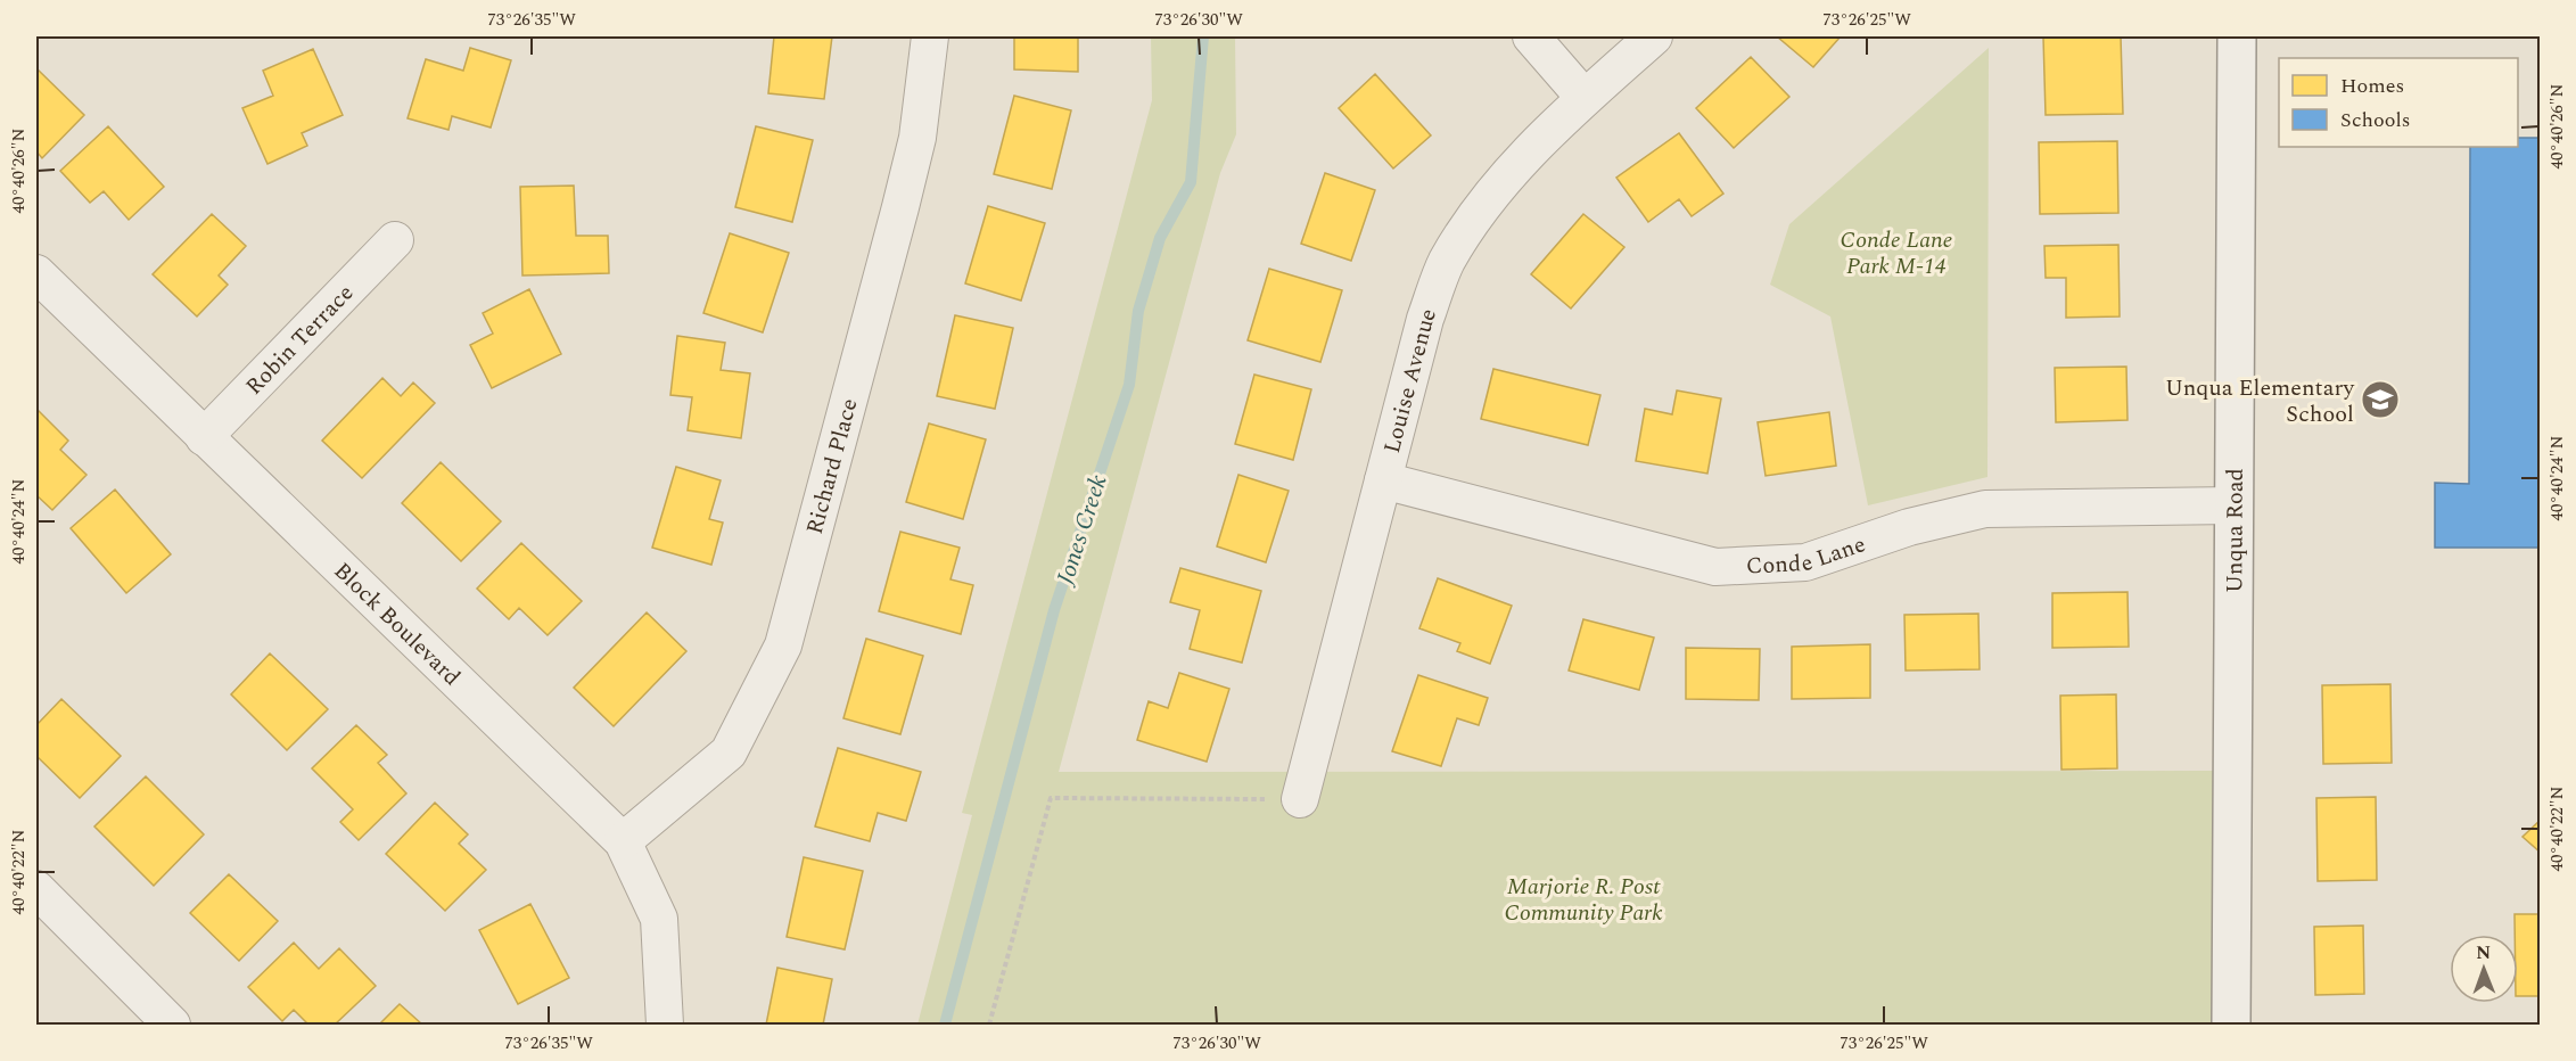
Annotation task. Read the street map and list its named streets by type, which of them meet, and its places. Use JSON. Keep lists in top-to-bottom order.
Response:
{
  "streets": {
    "street": [
      "Robin Terrace",
      "Louise Avenue",
      "Richard Place",
      "Unqua Road",
      "Conde Lane",
      "Block Boulevard"
    ]
  },
  "crossings": [
    ["Robin Terrace", "Block Boulevard"],
    ["Louise Avenue", "Conde Lane"],
    ["Richard Place", "Block Boulevard"],
    ["Unqua Road", "Conde Lane"]
  ],
  "water": ["Jones Creek"],
  "parks": ["Conde Lane Park M-14", "Marjorie R. Post Community Park"],
  "places": {
    "school or university": ["Unqua Elementary School"]
  },
  "legend": ["Homes", "Schools"],
  "north": "top",
  "coordinates": [
    "73°26'35\"W",
    "73°26'30\"W",
    "73°26'25\"W",
    "40°40'26\"N",
    "40°40'24\"N",
    "40°40'22\"N"
  ]
}
